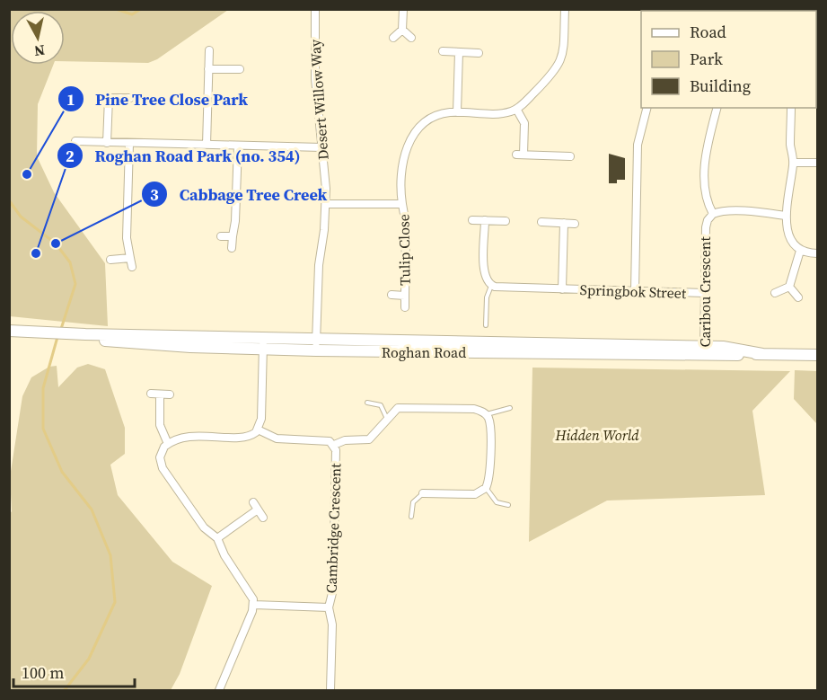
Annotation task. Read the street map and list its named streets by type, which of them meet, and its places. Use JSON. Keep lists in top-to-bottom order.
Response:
{
  "streets": {
    "main road": ["Roghan Road"],
    "street": [
      "Desert Willow Way",
      "Tulip Close",
      "Springbok Street",
      "Caribou Crescent",
      "Cambridge Crescent"
    ]
  },
  "crossings": [
    ["Desert Willow Way", "Roghan Road"],
    ["Springbok Street", "Caribou Crescent"],
    ["Caribou Crescent", "Roghan Road"]
  ],
  "parks": ["Hidden World"],
  "places": ["Pine Tree Close Park", "Cabbage Tree Creek", "Roghan Road Park (no. 354)"],
  "legend": ["Road", "Park", "Building"],
  "scale_bar": "100 m",
  "north": "bottom"
}
